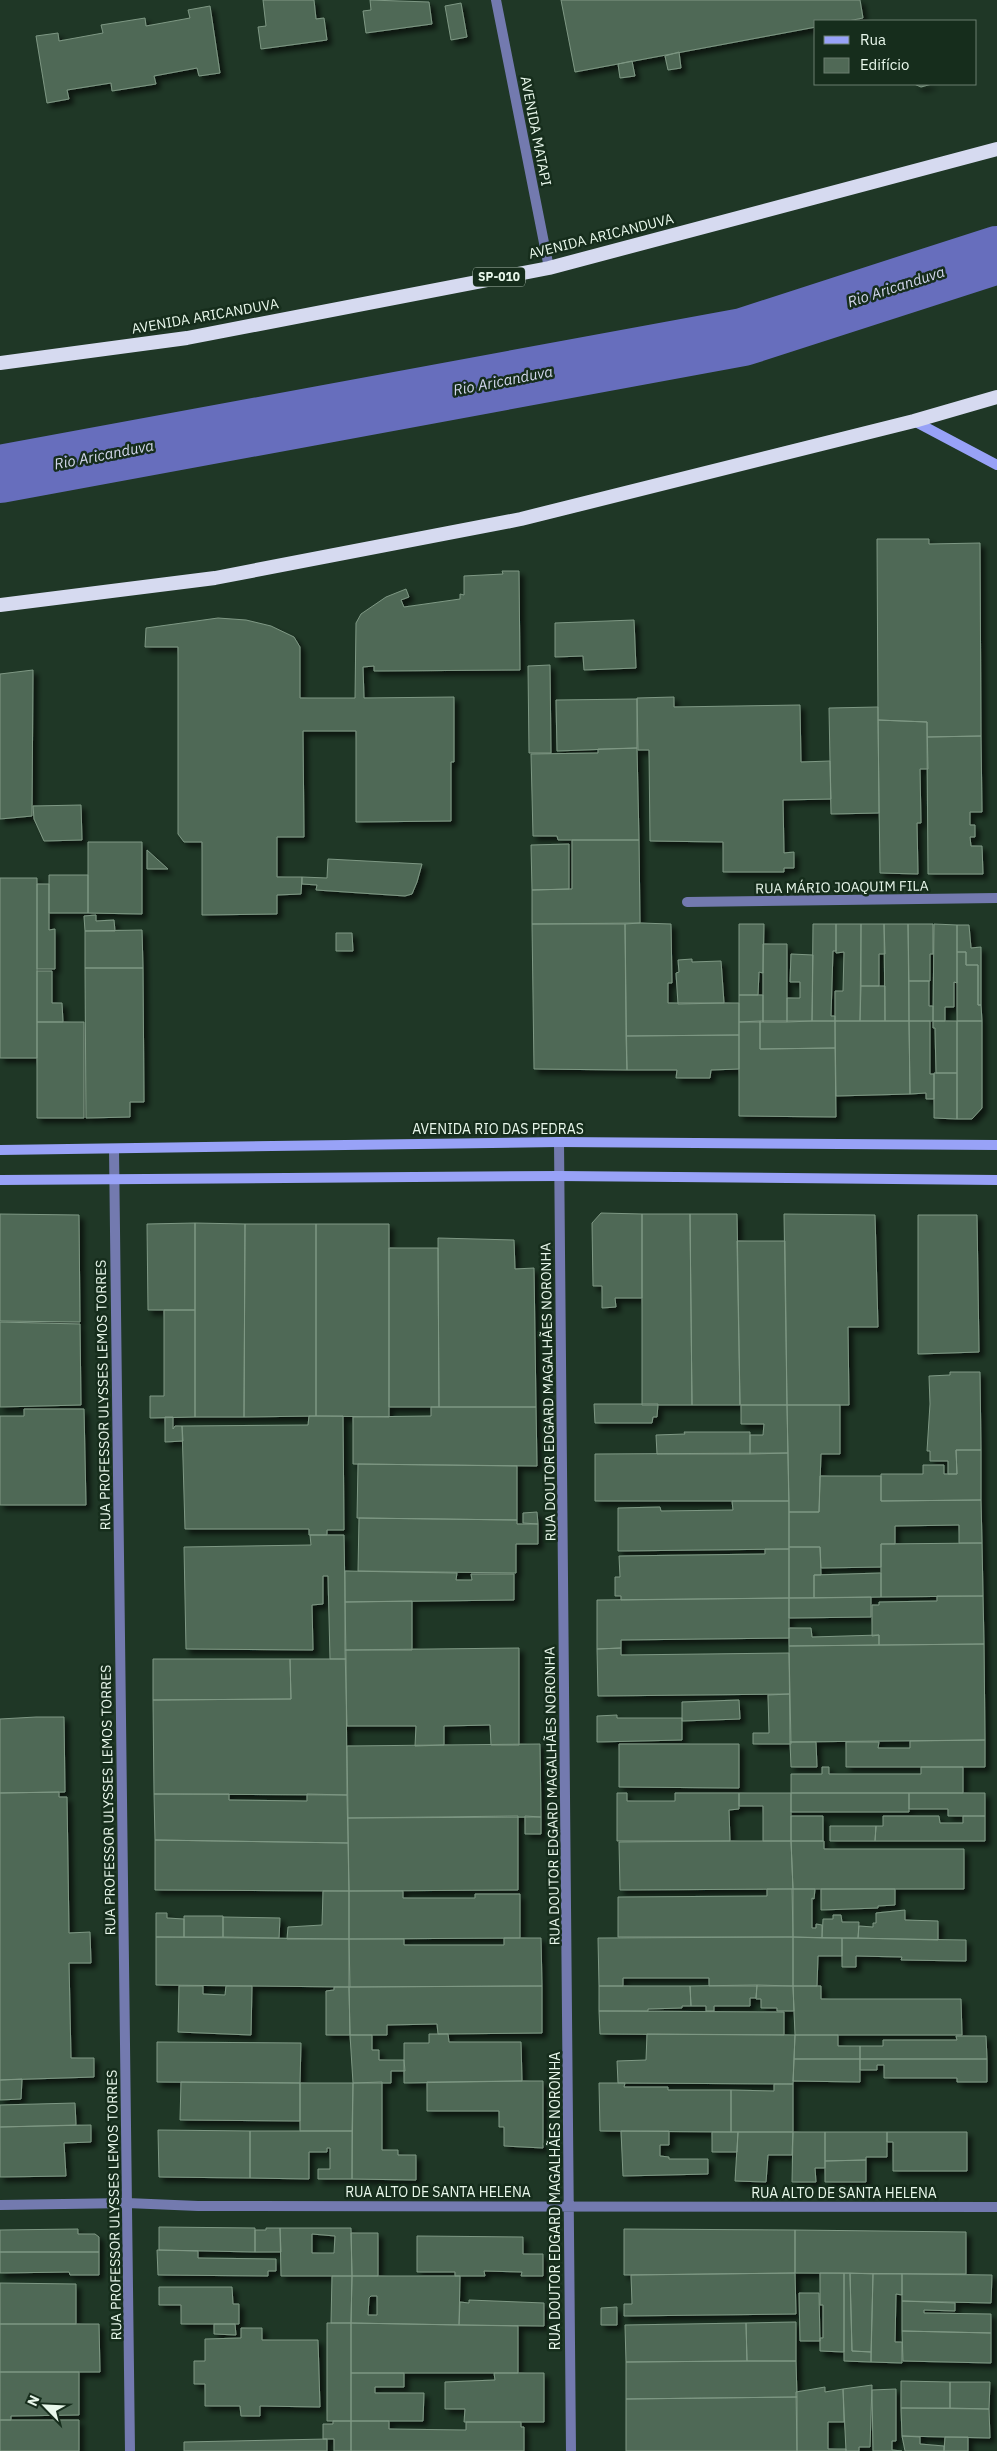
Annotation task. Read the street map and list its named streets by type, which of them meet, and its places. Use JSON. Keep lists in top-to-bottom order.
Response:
{
  "streets": {
    "highway": ["AVENIDA ARICANDUVA", "SP-010"],
    "main road": ["AVENIDA RIO DAS PEDRAS"],
    "street": [
      "AVENIDA MATAPI",
      "RUA MÁRIO JOAQUIM FILA",
      "RUA DOUTOR EDGARD MAGALHÃES NORONHA",
      "RUA PROFESSOR ULYSSES LEMOS TORRES",
      "RUA ALTO DE SANTA HELENA"
    ]
  },
  "crossings": [
    ["AVENIDA MATAPI", "AVENIDA ARICANDUVA"],
    ["AVENIDA RIO DAS PEDRAS", "RUA DOUTOR EDGARD MAGALHÃES NORONHA"],
    ["AVENIDA RIO DAS PEDRAS", "RUA PROFESSOR ULYSSES LEMOS TORRES"],
    ["RUA DOUTOR EDGARD MAGALHÃES NORONHA", "RUA ALTO DE SANTA HELENA"],
    ["RUA PROFESSOR ULYSSES LEMOS TORRES", "RUA ALTO DE SANTA HELENA"]
  ],
  "water": ["Rio Aricanduva"],
  "legend": ["Rua", "Edifício"],
  "north": "top left"
}
